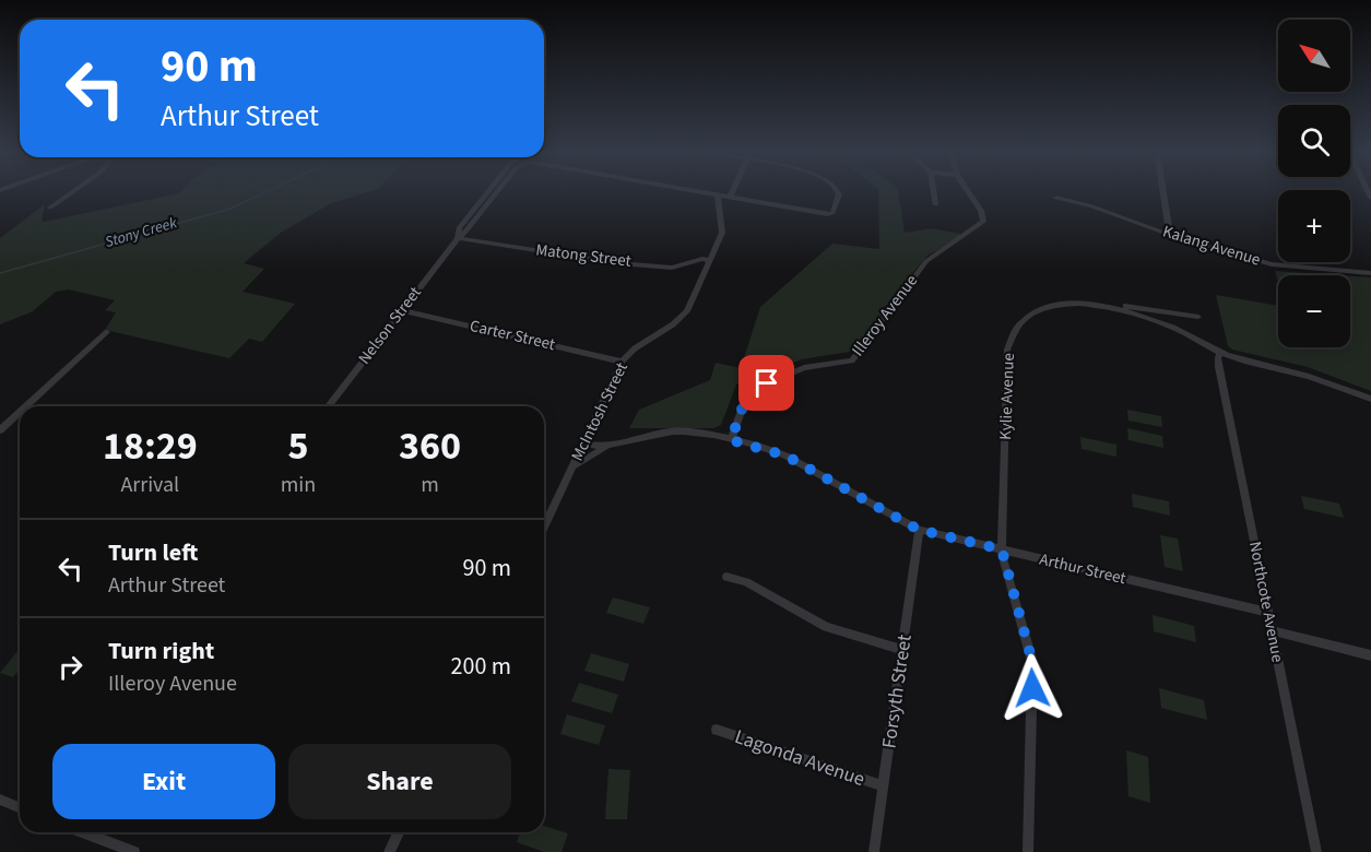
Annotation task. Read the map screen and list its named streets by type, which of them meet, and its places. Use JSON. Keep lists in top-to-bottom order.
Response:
{
  "streets": {
    "street": [
      "Kalang Avenue",
      "Matong Street",
      "Illeroy Avenue",
      "Nelson Street",
      "Carter Street",
      "Kylie Avenue",
      "McIntosh Street",
      "Arthur Street",
      "Northcote Avenue",
      "Forsyth Street",
      "Lagonda Avenue"
    ]
  },
  "crossings": [
    ["Matong Street", "Nelson Street"],
    ["Matong Street", "McIntosh Street"],
    ["Illeroy Avenue", "Arthur Street"],
    ["Nelson Street", "Carter Street"],
    ["Nelson Street", "McIntosh Street"],
    ["Carter Street", "McIntosh Street"],
    ["Kylie Avenue", "Arthur Street"],
    ["Kylie Avenue", "Northcote Avenue"],
    ["McIntosh Street", "Arthur Street"],
    ["Arthur Street", "Northcote Avenue"],
    ["Arthur Street", "Forsyth Street"],
    ["Forsyth Street", "Lagonda Avenue"]
  ],
  "water": ["Stony Creek"],
  "north": "top left",
  "page": {
    "map_buttons": ["+", "−"],
    "turn": ["90 m", "Arthur Street"],
    "eta": [
      "18:29",
      "Arrival",
      "5",
      "min",
      "360",
      "m"
    ],
    "list": [
      {
        "name": "Turn left",
        "note": "Arthur Street",
        "value": "90 m"
      },
      {
        "name": "Turn right",
        "note": "Illeroy Avenue",
        "value": "200 m"
      }
    ],
    "buttons": ["Exit", "Share"]
  }
}
